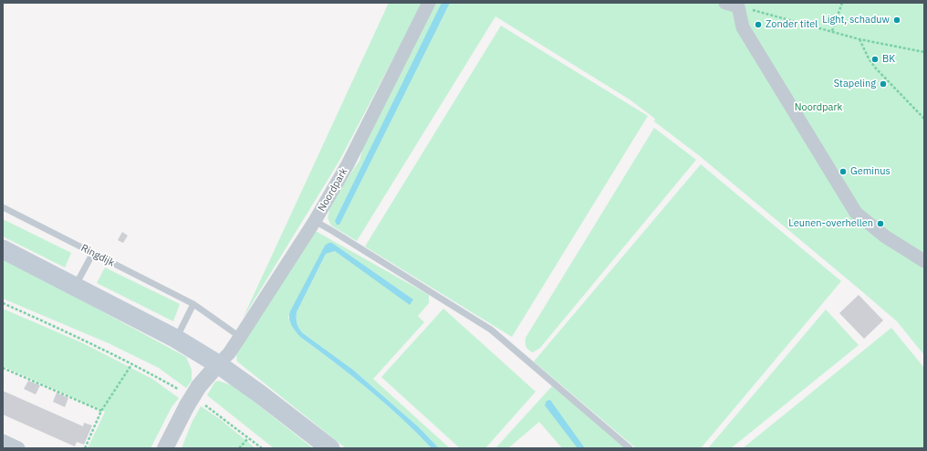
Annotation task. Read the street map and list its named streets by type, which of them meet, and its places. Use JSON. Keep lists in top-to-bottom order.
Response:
{
  "streets": {
    "street": ["Noordpark"],
    "lane": ["Ringdijk"]
  },
  "crossings": [
    ["Noordpark", "Ringdijk"]
  ],
  "parks": ["Noordpark"],
  "places": [
    "Light, schaduw",
    "Zonder titel",
    "BK",
    "Stapeling",
    "Geminus",
    "Leunen-overhellen"
  ]
}
